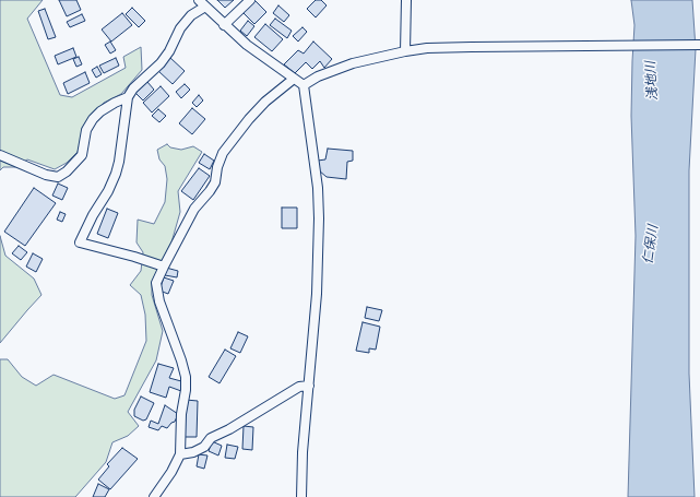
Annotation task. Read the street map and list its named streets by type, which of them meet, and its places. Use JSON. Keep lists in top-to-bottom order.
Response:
{
  "water": ["浅地川", "仁保川"]
}
